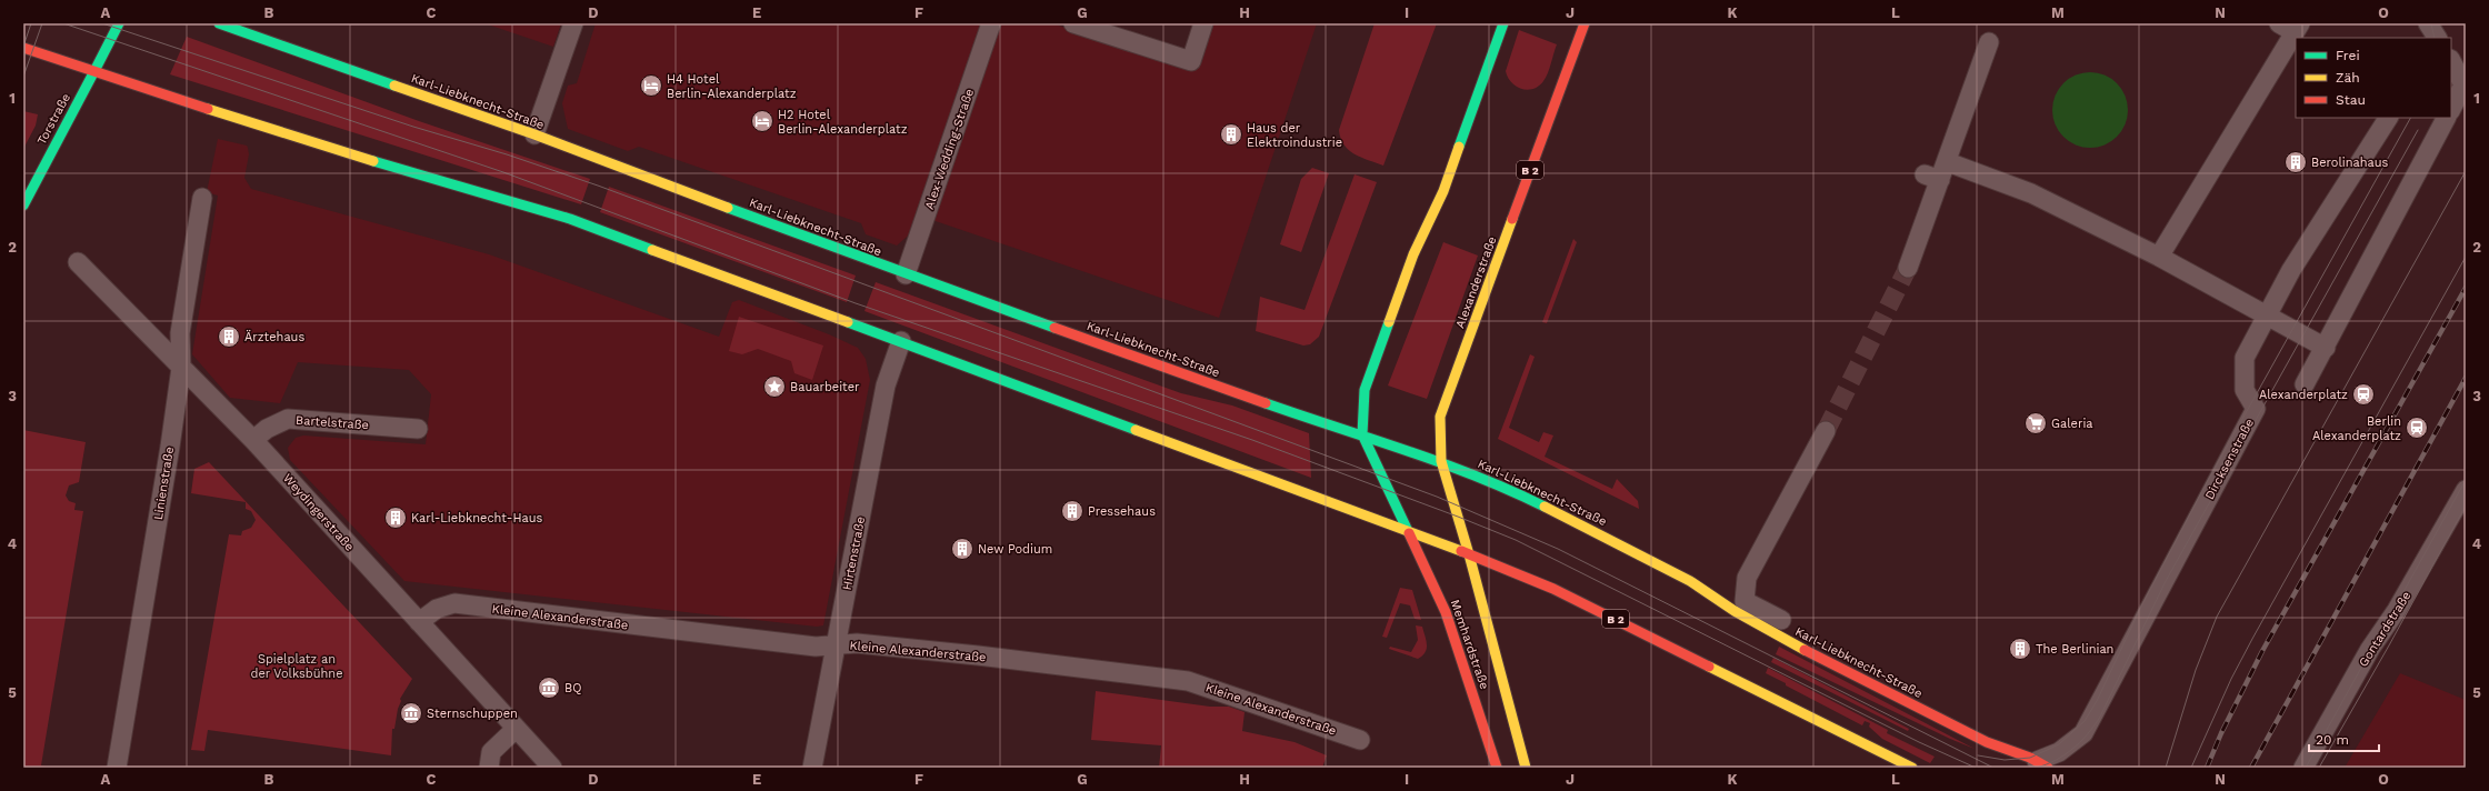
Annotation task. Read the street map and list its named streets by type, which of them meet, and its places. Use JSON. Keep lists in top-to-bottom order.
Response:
{
  "streets": {
    "main road": [
      "Karl-Liebknecht-Straße",
      "Torstraße",
      "B 2",
      "Alexanderstraße",
      "Memhardstraße"
    ],
    "street": [
      "Alex-Wedding-Straße",
      "Bartelstraße",
      "Dircksenstraße",
      "Linienstraße",
      "Weydingerstraße",
      "Hirtenstraße",
      "Kleine Alexanderstraße",
      "Gontardstraße"
    ]
  },
  "crossings": [
    ["Karl-Liebknecht-Straße", "Alex-Wedding-Straße"],
    ["Karl-Liebknecht-Straße", "Alexanderstraße"],
    ["Karl-Liebknecht-Straße", "Dircksenstraße"],
    ["B 2", "Alexanderstraße"],
    ["B 2", "Memhardstraße"],
    ["Alexanderstraße", "Memhardstraße"],
    ["Bartelstraße", "Weydingerstraße"],
    ["Linienstraße", "Weydingerstraße"],
    ["Weydingerstraße", "Kleine Alexanderstraße"],
    ["Hirtenstraße", "Kleine Alexanderstraße"]
  ],
  "parks": ["Spielplatz an der Volksbühne"],
  "places": {
    "hotel": ["H4 Hotel Berlin-Alexanderplatz", "H2 Hotel Berlin-Alexanderplatz"],
    "building": [
      "Haus der Elektroindustrie",
      "Berolinahaus",
      "Ärztehaus",
      "Pressehaus",
      "Karl-Liebknecht-Haus",
      "New Podium",
      "The Berlinian"
    ],
    "place": ["Bauarbeiter"],
    "station": ["Alexanderplatz", "Berlin Alexanderplatz"],
    "supermarket": ["Galeria"],
    "museum": ["BQ", "Sternschuppen"]
  },
  "legend": ["Frei", "Zäh", "Stau"],
  "scale_bar": "20 m",
  "grid": {
    "columns": [
      "A",
      "B",
      "C",
      "D",
      "E",
      "F",
      "G",
      "H",
      "I",
      "J",
      "K",
      "L",
      "M",
      "N",
      "O"
    ],
    "rows": [
      "1",
      "2",
      "3",
      "4",
      "5"
    ]
  }
}
